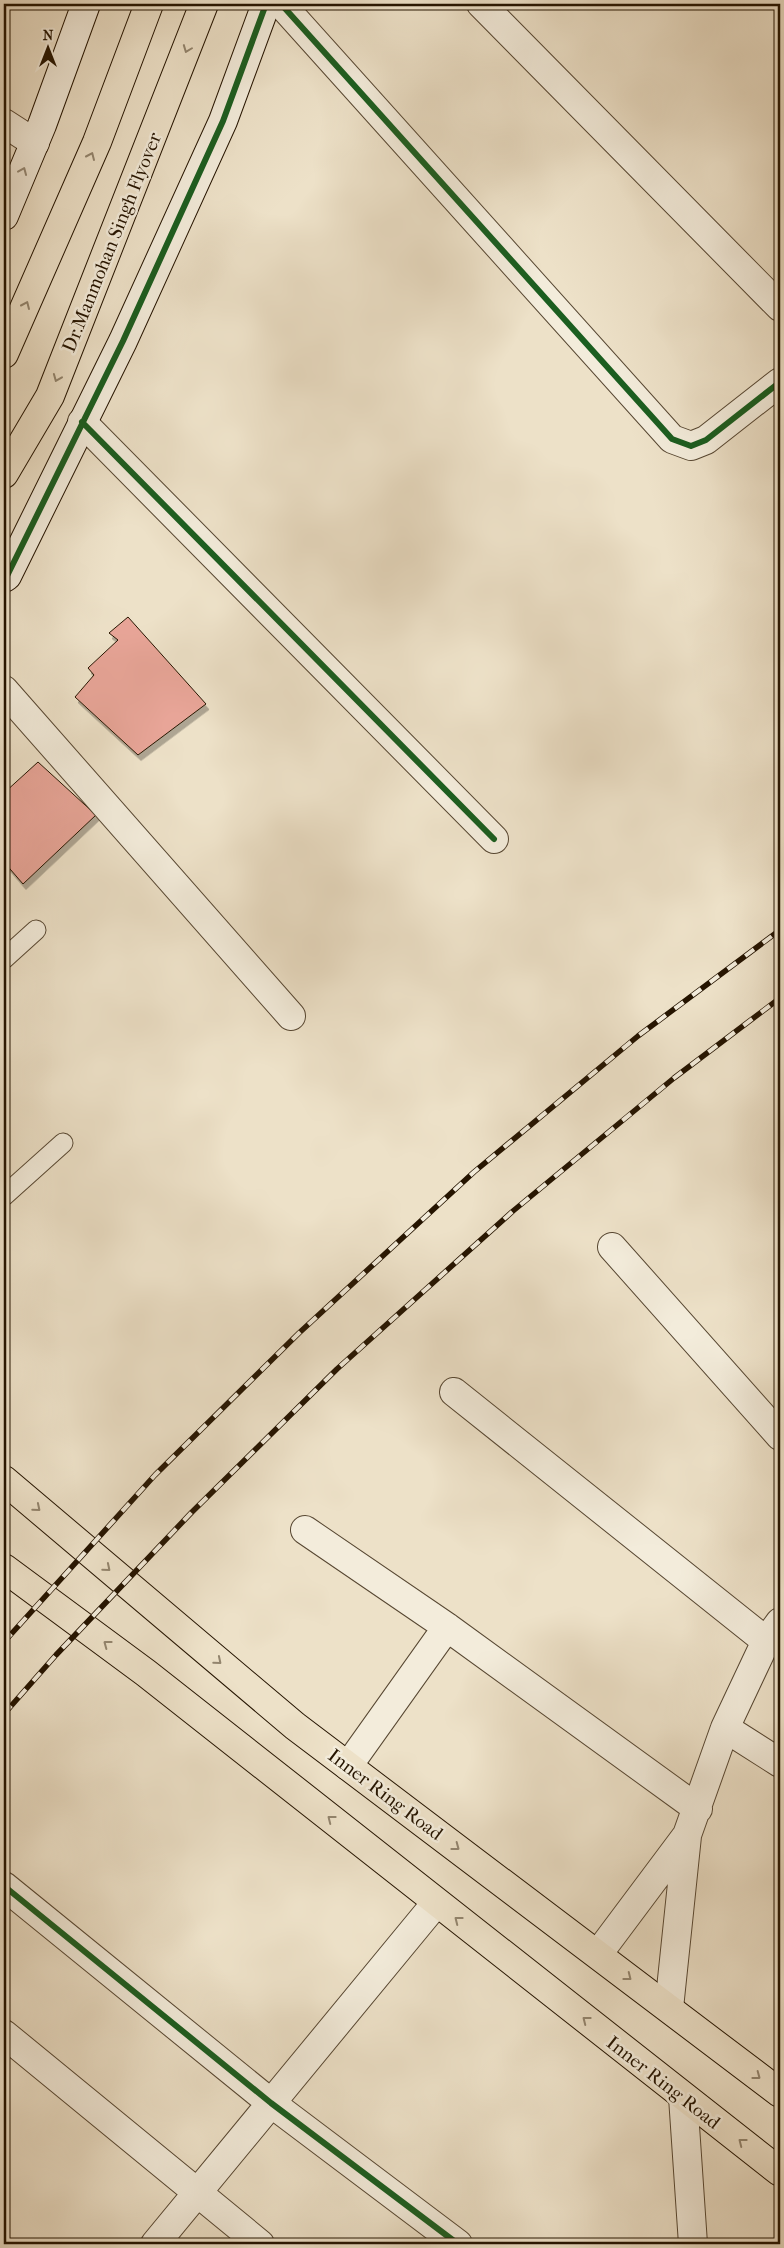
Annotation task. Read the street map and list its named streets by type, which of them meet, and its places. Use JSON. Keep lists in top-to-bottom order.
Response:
{
  "streets": {
    "highway": ["Dr.Manmohan Singh Flyover", "Inner Ring Road"]
  },
  "north": "top"
}
